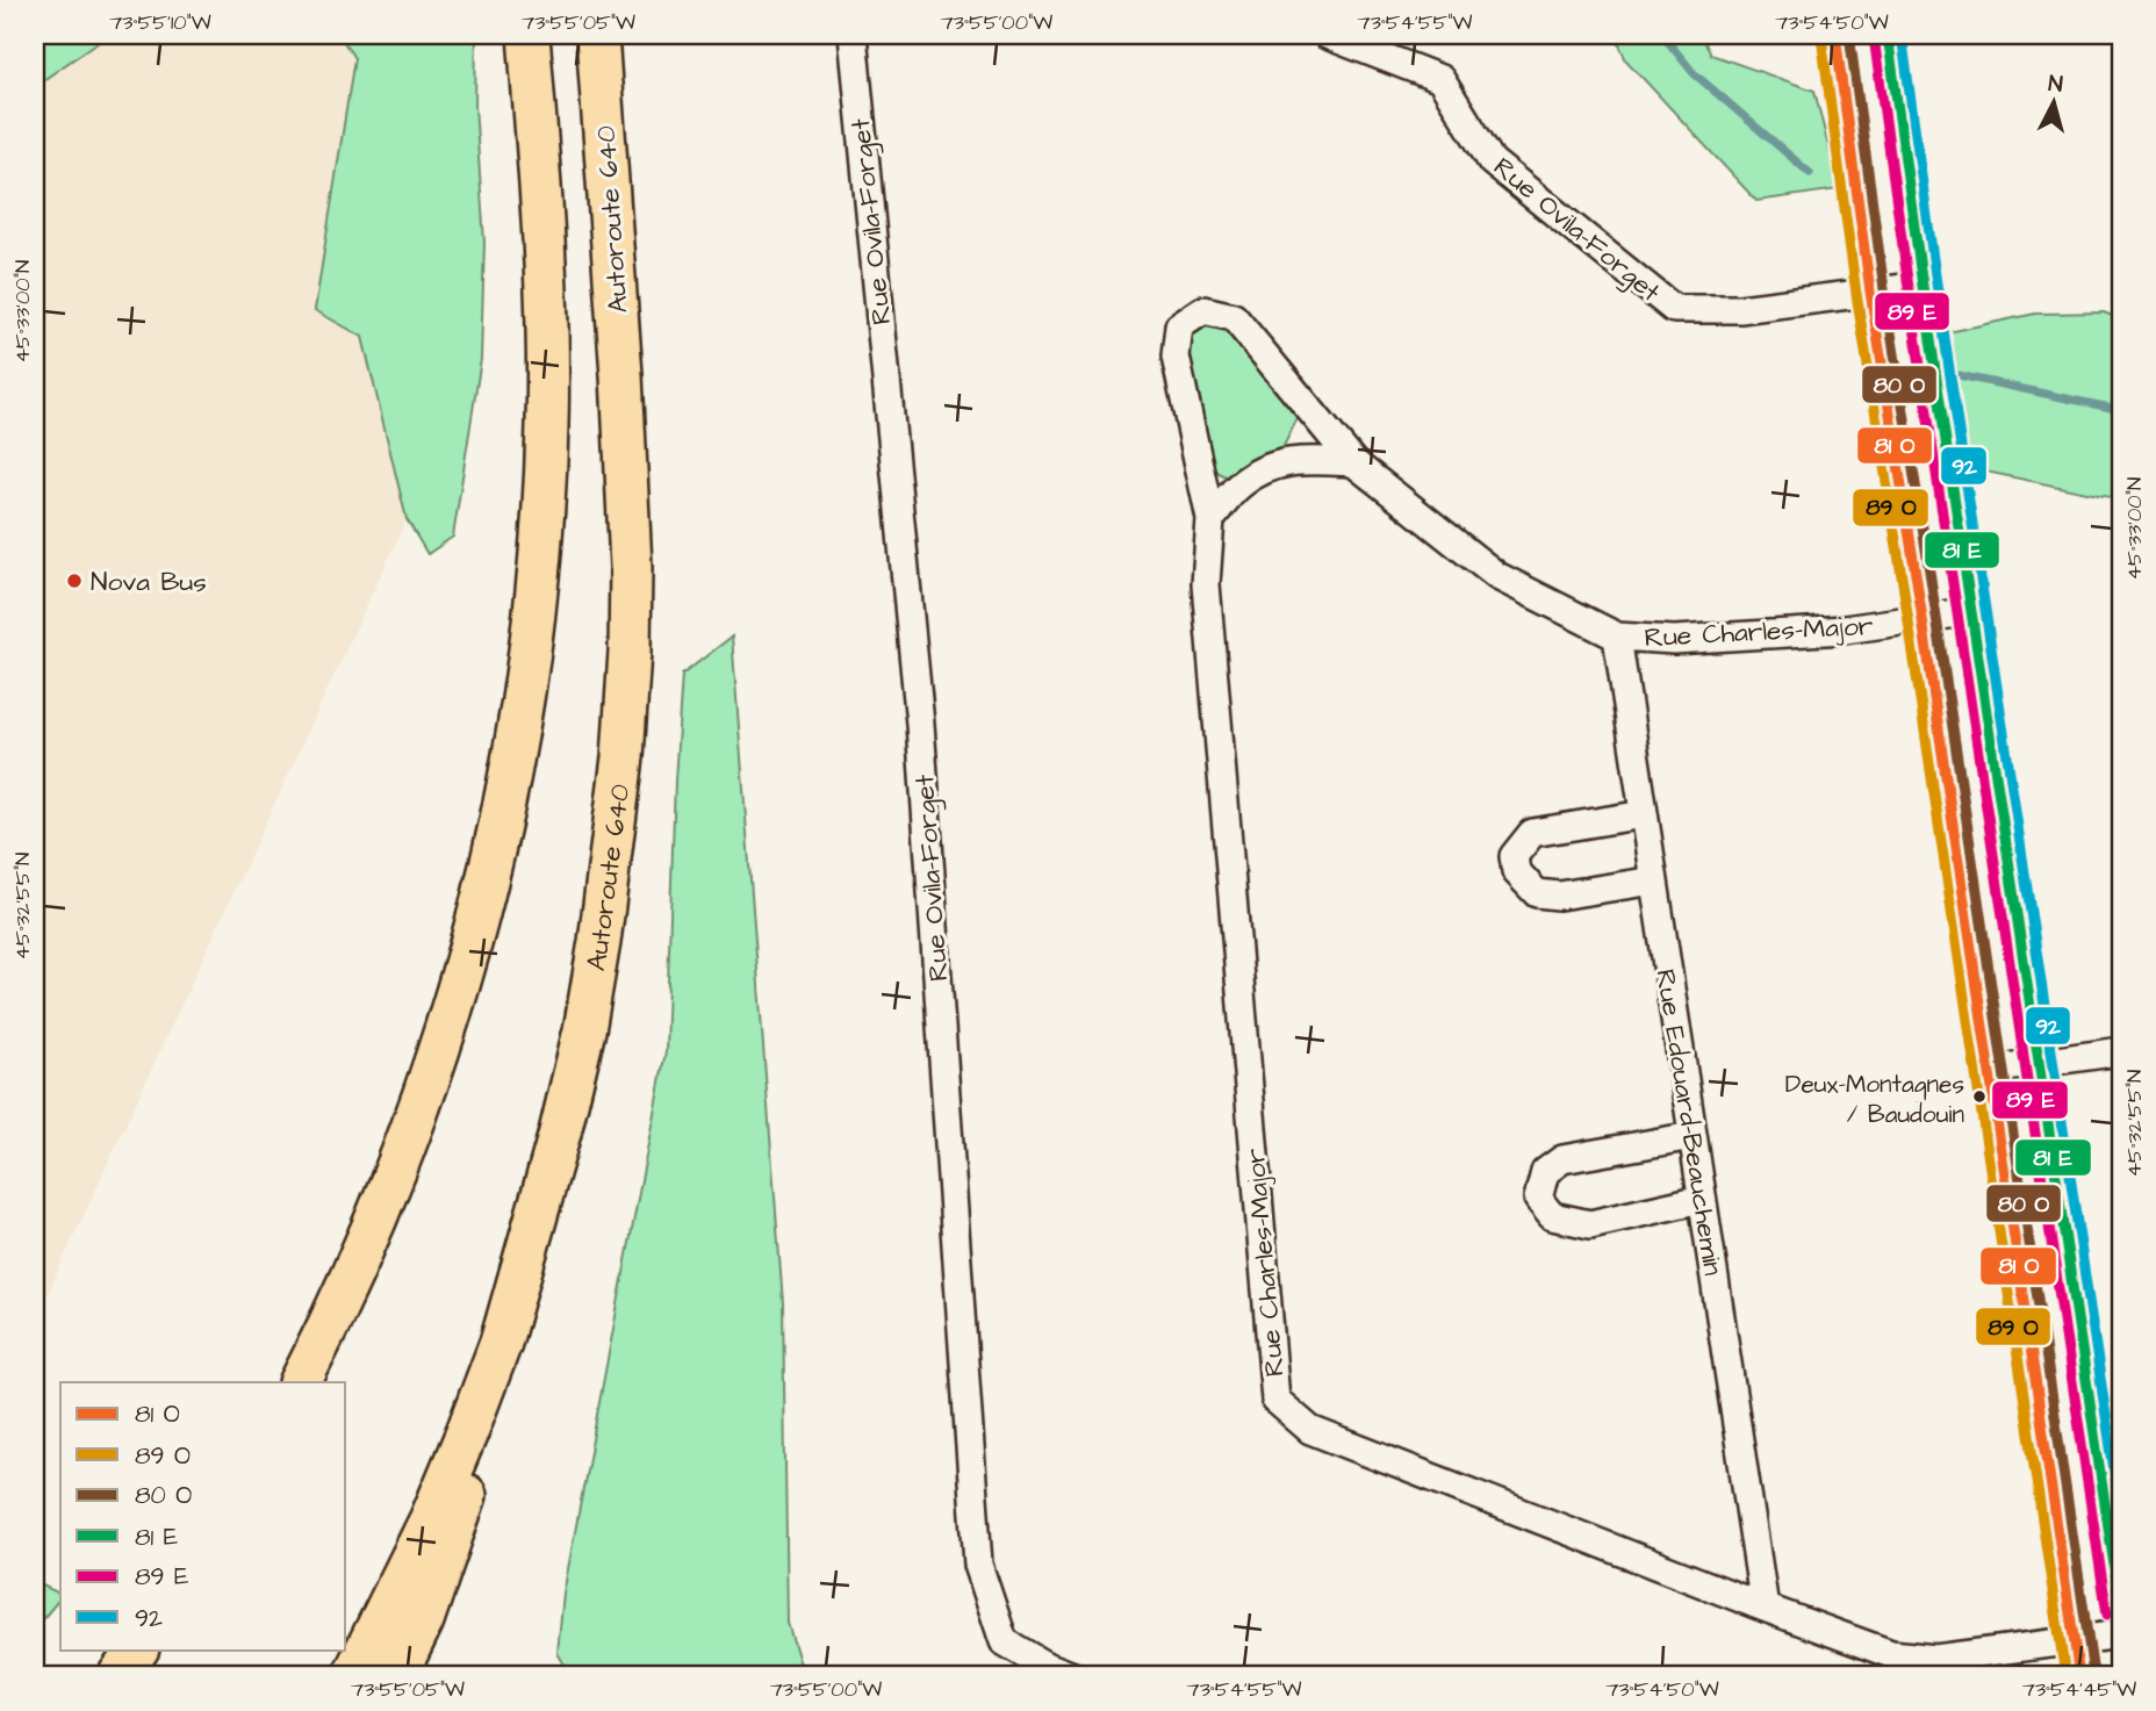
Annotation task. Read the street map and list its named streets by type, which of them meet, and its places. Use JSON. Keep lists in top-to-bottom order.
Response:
{
  "streets": {
    "highway": ["Autoroute 640"],
    "street": ["Rue Ovila-Forget", "Rue Charles-Major", "Rue Edouard-Beauchemin"]
  },
  "crossings": [
    ["Rue Charles-Major", "Rue Edouard-Beauchemin"]
  ],
  "places": ["Nova Bus", "Deux-Montagnes / Baudouin"],
  "lines": ["transit line 92"],
  "legend": [
    "81 O",
    "89 O",
    "80 O",
    "81 E",
    "89 E",
    "92"
  ],
  "north": "top",
  "coordinates": [
    "73°55'10\"W",
    "73°55'05\"W",
    "73°55'00\"W",
    "73°54'55\"W",
    "73°54'50\"W",
    "45°33'00\"N",
    "45°32'55\"N",
    "73°54'45\"W"
  ]
}
